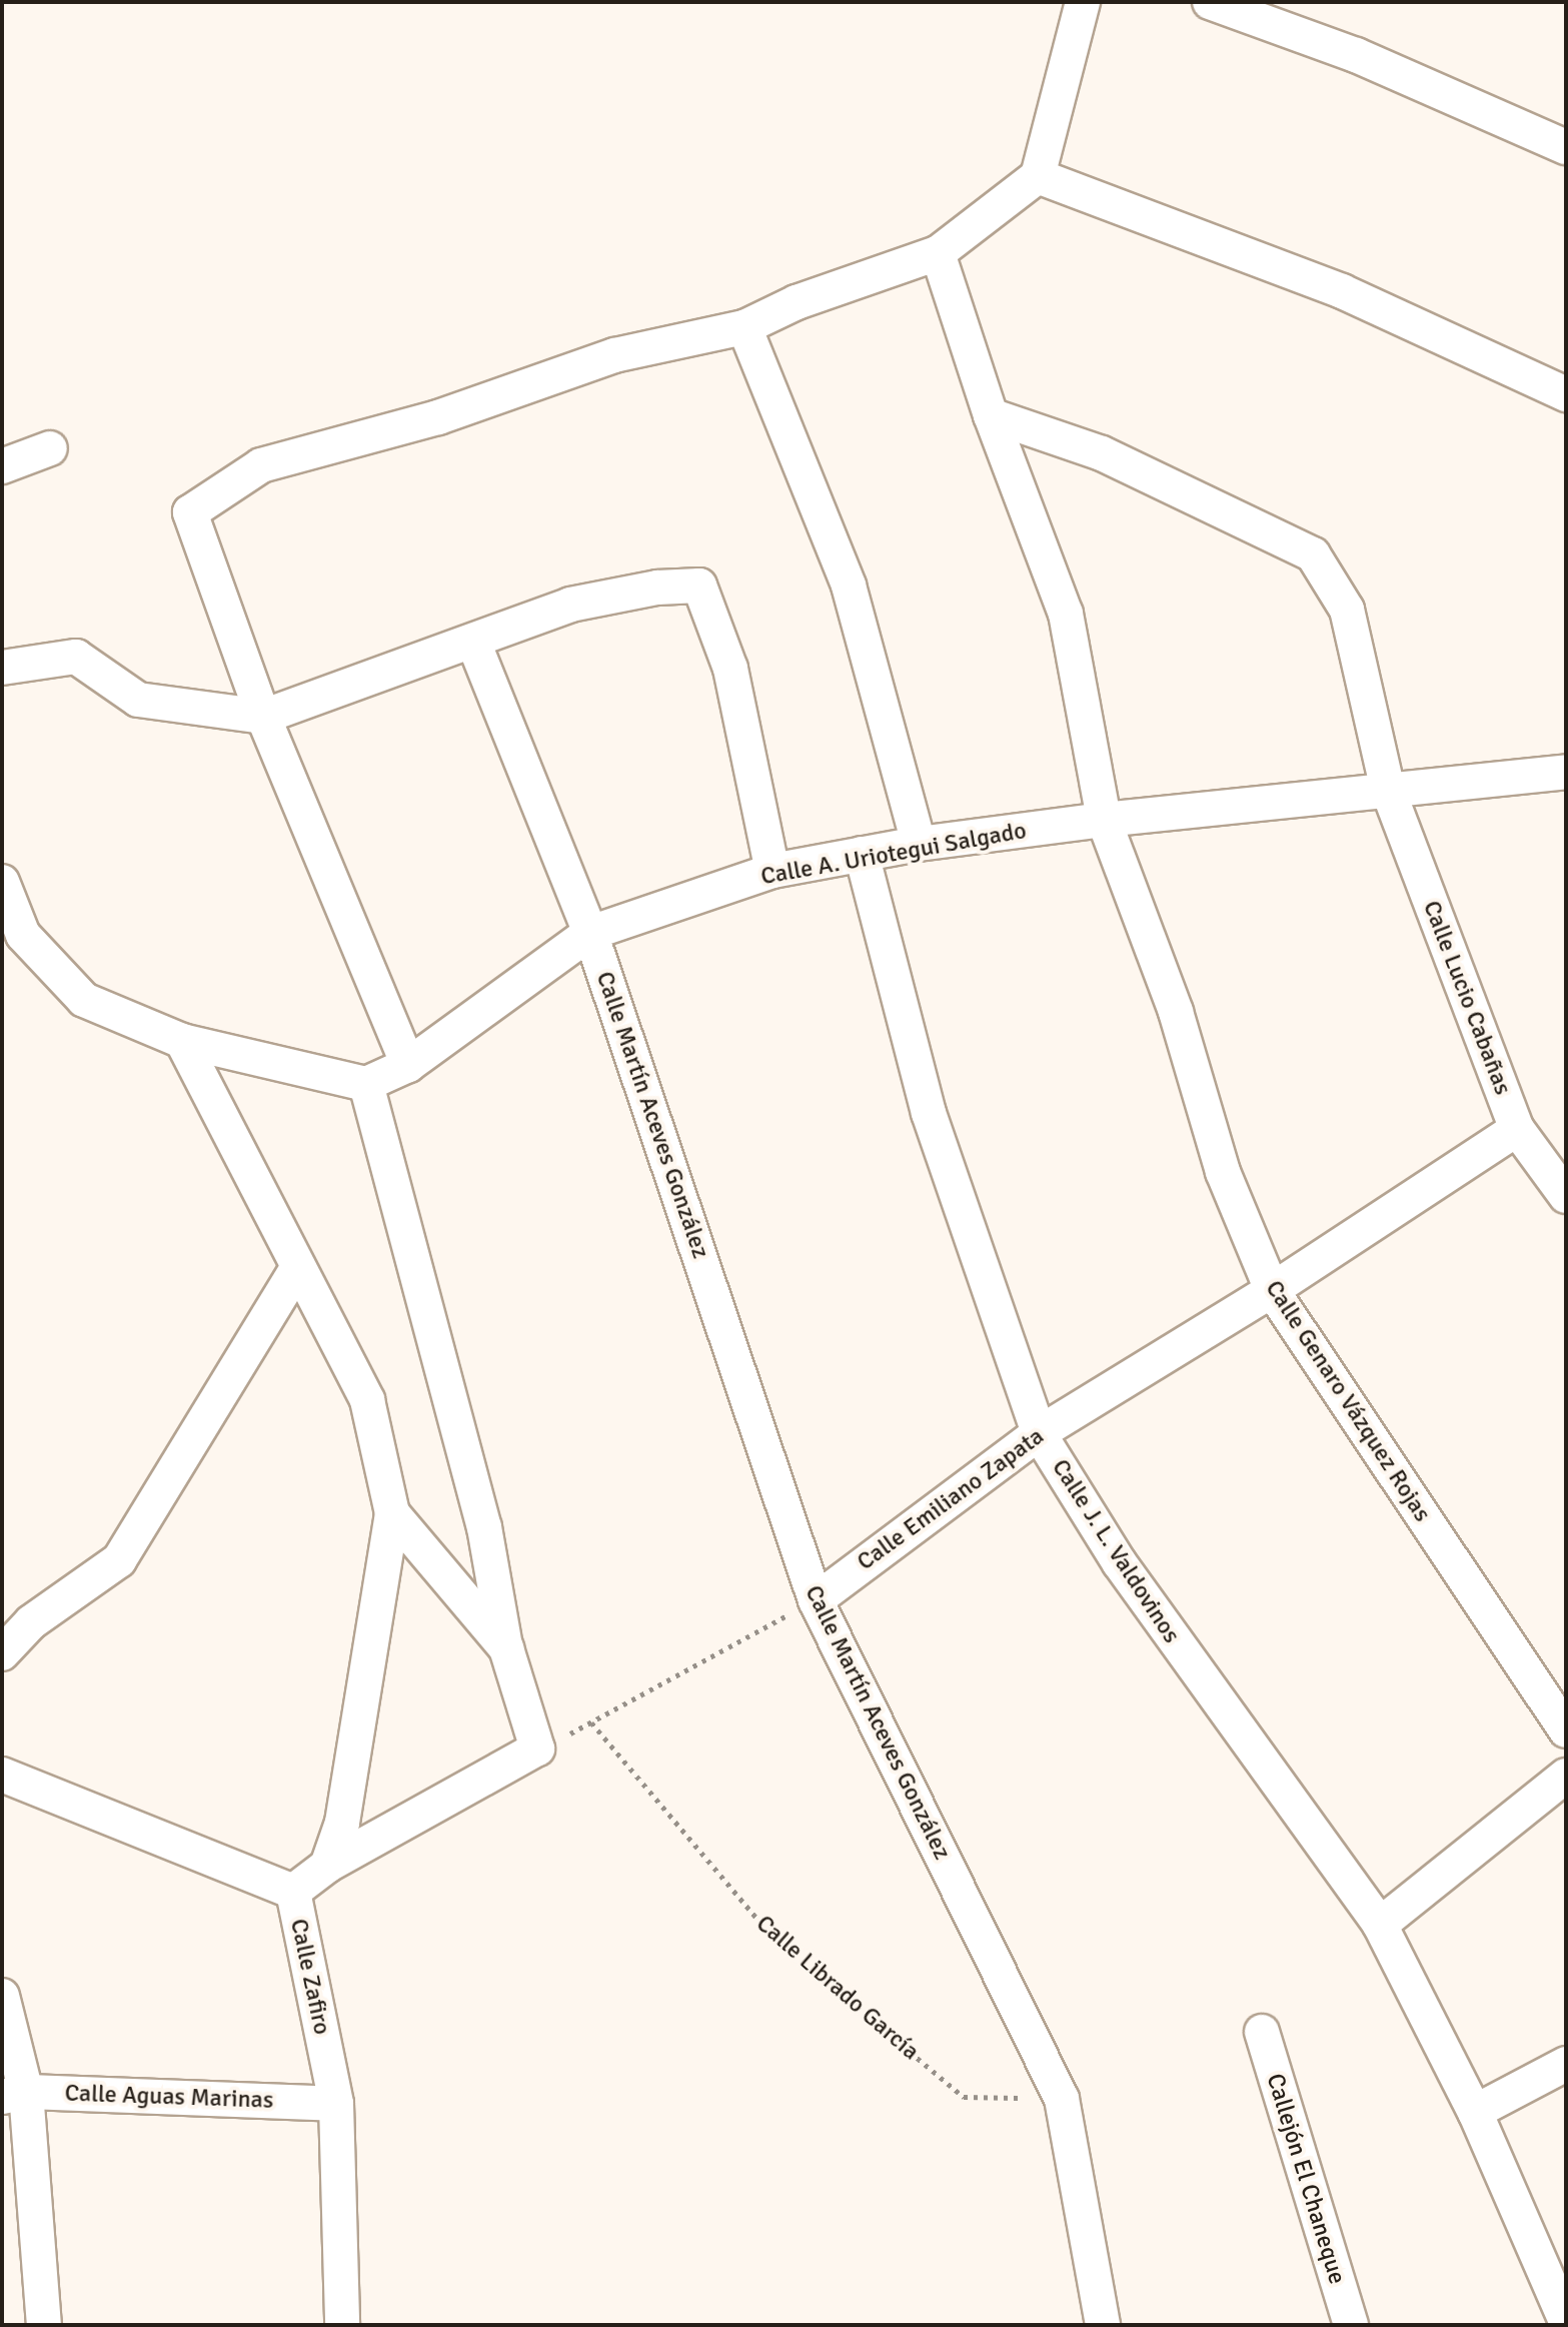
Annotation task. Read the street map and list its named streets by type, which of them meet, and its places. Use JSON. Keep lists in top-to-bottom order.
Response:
{
  "streets": {
    "street": [
      "Calle A. Uriotegui Salgado",
      "Calle Lucio Cabañas",
      "Calle Martín Aceves González",
      "Calle Genaro Vázquez Rojas",
      "Calle Emiliano Zapata",
      "Calle J. L. Valdovinos",
      "Calle Zafiro",
      "Calle Aguas Marinas",
      "Callejón El Chaneque"
    ],
    "path": ["Calle Librado García"]
  },
  "crossings": [
    ["Calle A. Uriotegui Salgado", "Calle Lucio Cabañas"],
    ["Calle A. Uriotegui Salgado", "Calle Martín Aceves González"],
    ["Calle A. Uriotegui Salgado", "Calle Genaro Vázquez Rojas"],
    ["Calle A. Uriotegui Salgado", "Calle J. L. Valdovinos"],
    ["Calle Lucio Cabañas", "Calle Genaro Vázquez Rojas"],
    ["Calle Lucio Cabañas", "Calle Emiliano Zapata"],
    ["Calle Martín Aceves González", "Calle Emiliano Zapata"],
    ["Calle Martín Aceves González", "Calle Librado García"],
    ["Calle Genaro Vázquez Rojas", "Calle Emiliano Zapata"],
    ["Calle Emiliano Zapata", "Calle J. L. Valdovinos"],
    ["Calle Zafiro", "Calle Aguas Marinas"]
  ]
}
